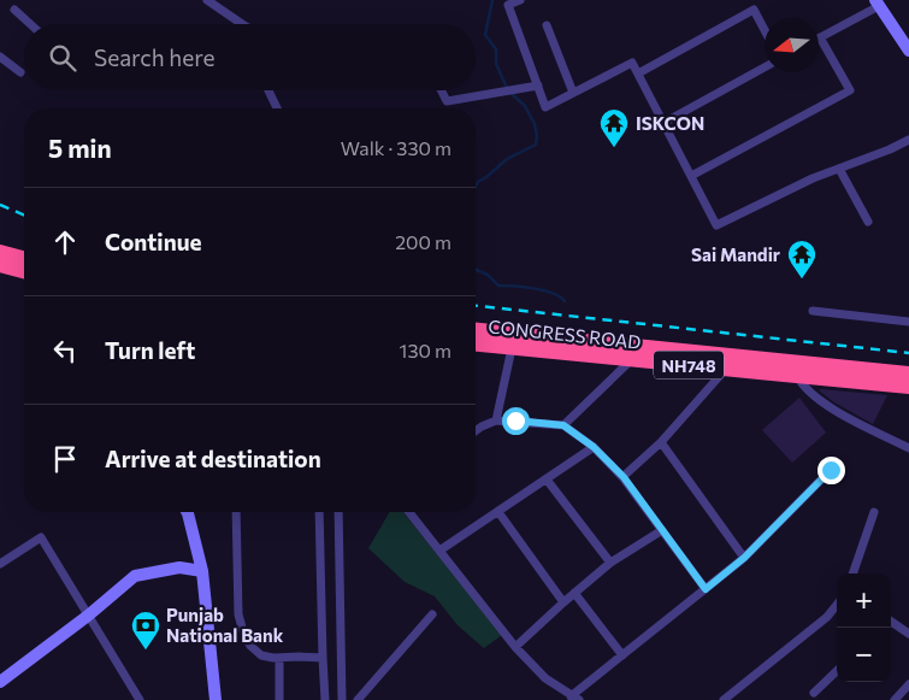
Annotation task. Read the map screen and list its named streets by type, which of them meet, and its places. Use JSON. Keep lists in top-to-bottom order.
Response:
{
  "streets": {
    "highway": ["CONGRESS ROAD", "NH748"]
  },
  "places": {
    "temple": ["ISKCON", "Sai Mandir"],
    "bank": ["Punjab National Bank"]
  },
  "north": "left",
  "page": {
    "search": "Search here",
    "heading": ["5 min", "Walk · 330 m"],
    "list": [
      ["Continue", "200 m"],
      ["Turn left", "130 m"],
      "Arrive at destination"
    ],
    "map_buttons": ["+", "−"]
  }
}
